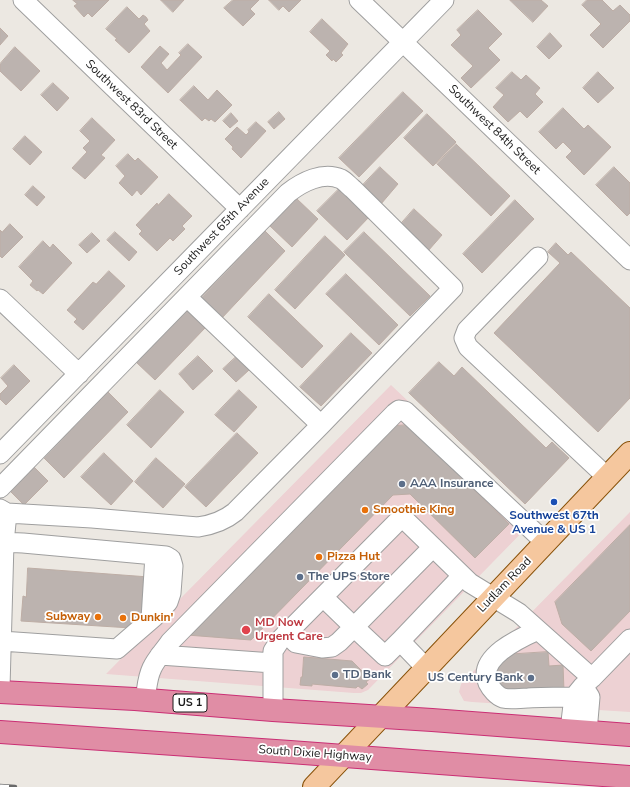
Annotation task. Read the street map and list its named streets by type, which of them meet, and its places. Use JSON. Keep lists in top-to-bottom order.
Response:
{
  "streets": {
    "highway": ["US 1", "South Dixie Highway"],
    "main road": ["Ludlam Road"],
    "street": ["Southwest 83rd Street", "Southwest 84th Street", "Southwest 65th Avenue"]
  },
  "crossings": [
    ["Southwest 83rd Street", "Southwest 65th Avenue"],
    ["Southwest 84th Street", "Southwest 65th Avenue"],
    ["Ludlam Road", "US 1"],
    ["Ludlam Road", "South Dixie Highway"]
  ],
  "places": [
    "AAA Insurance",
    "Southwest 67th Avenue & US 1",
    "Smoothie King",
    "Pizza Hut",
    "The UPS Store",
    "Subway",
    "Dunkin'",
    "MD Now Urgent Care",
    "TD Bank",
    "US Century Bank"
  ]
}
